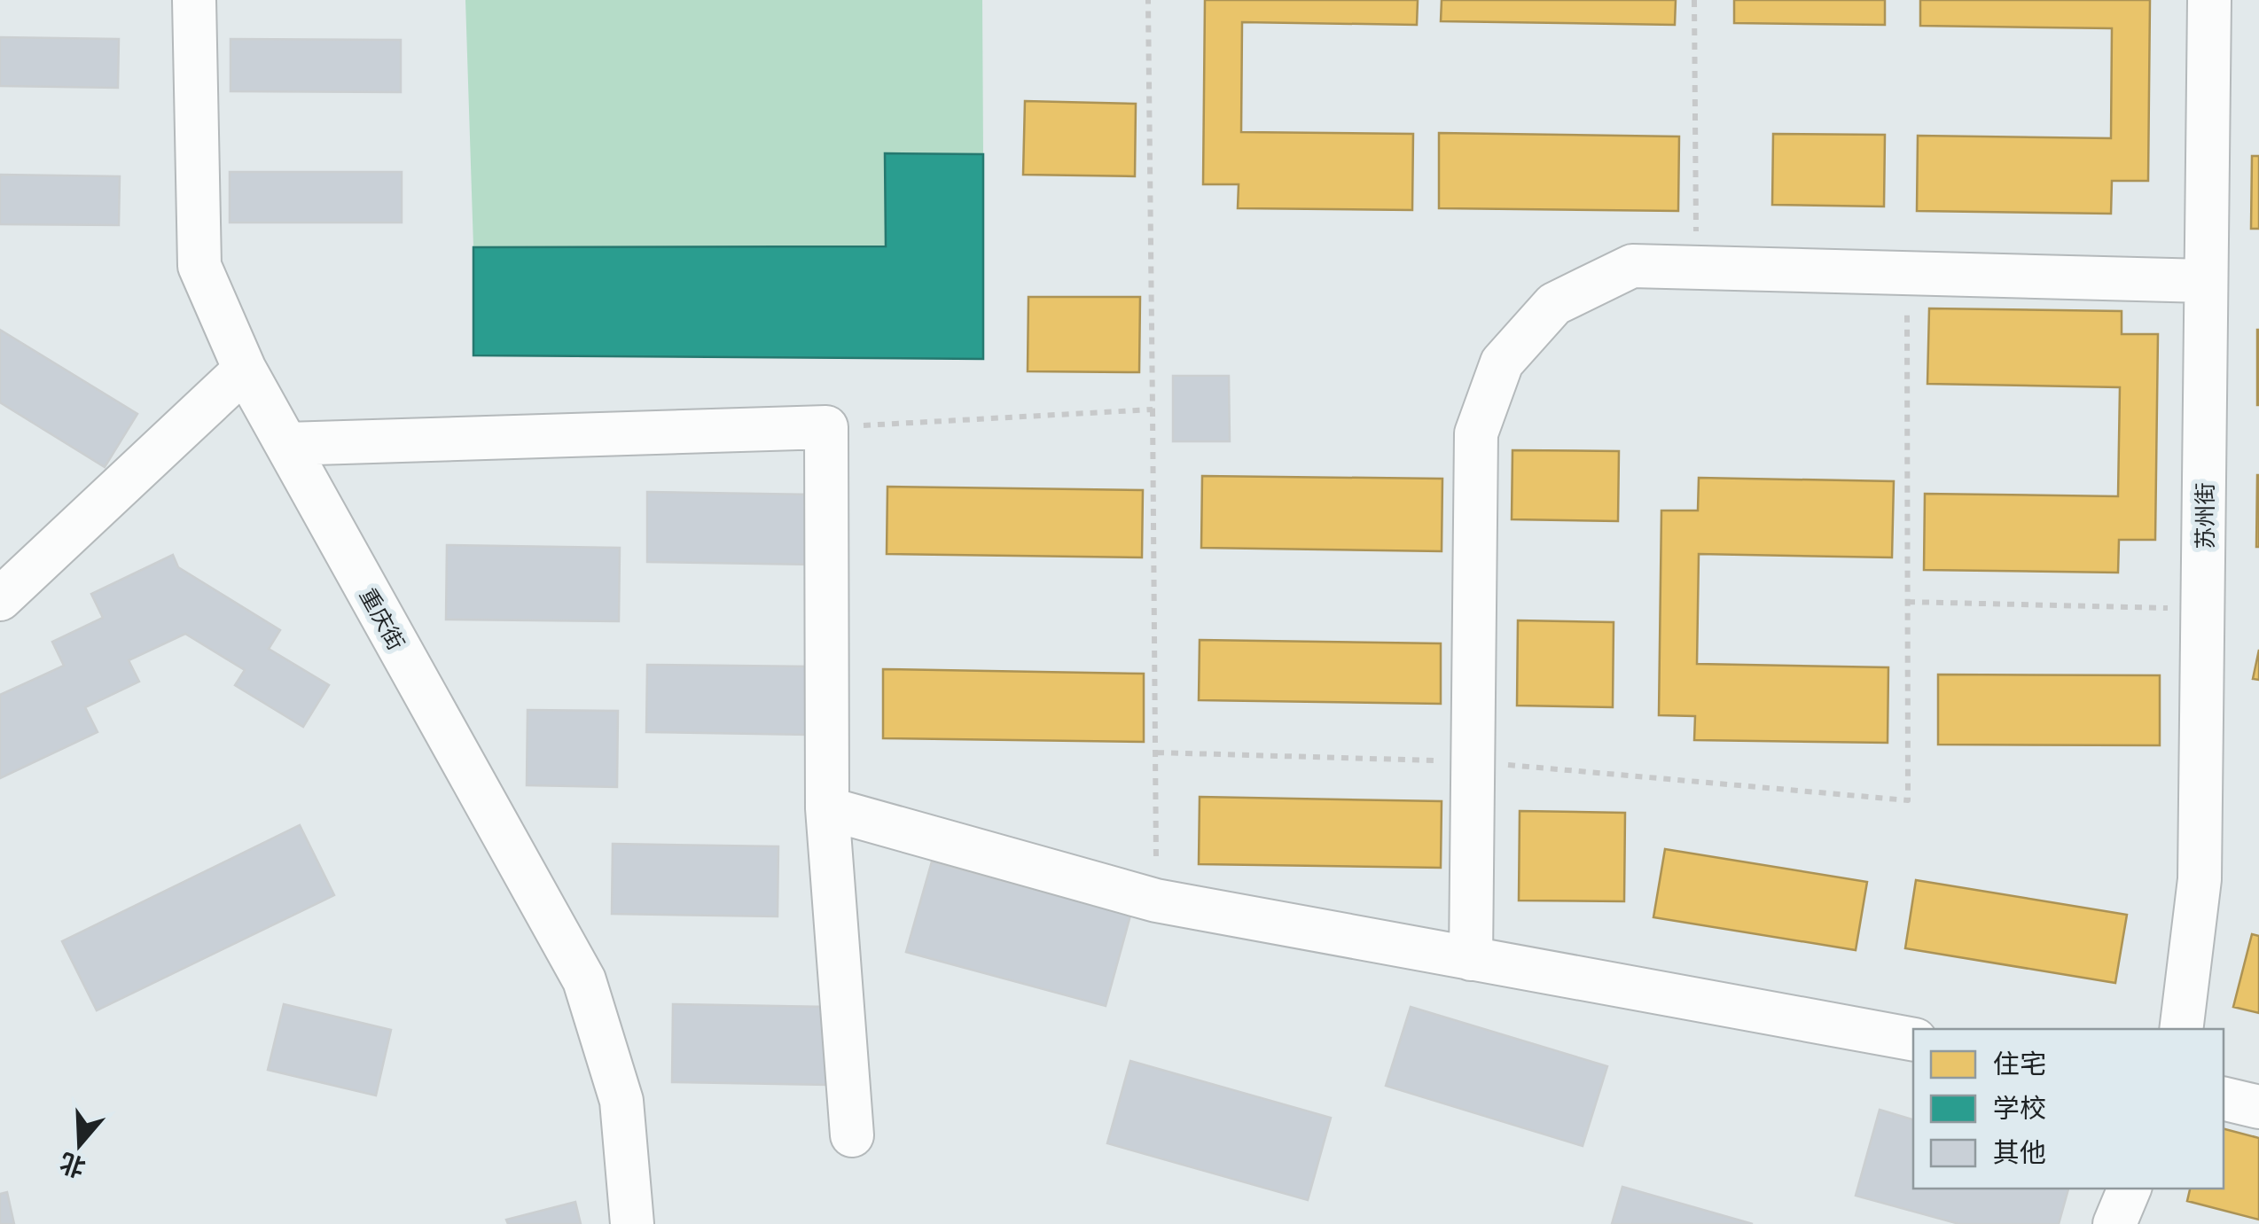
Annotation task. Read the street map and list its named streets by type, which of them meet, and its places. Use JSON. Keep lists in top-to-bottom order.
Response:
{
  "streets": {
    "street": ["苏州街", "重庆街"]
  },
  "legend": ["住宅", "学校", "其他"],
  "north": "bottom"
}
